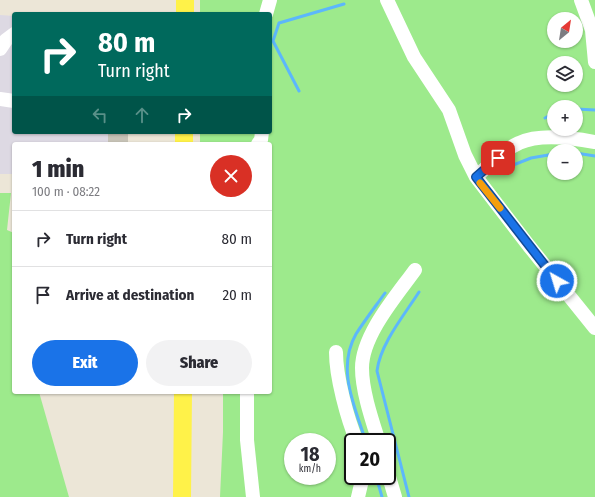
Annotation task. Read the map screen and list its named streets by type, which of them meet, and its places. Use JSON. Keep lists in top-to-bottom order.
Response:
{
  "north": "top right",
  "page": {
    "map_buttons": ["+", "−"],
    "turn": ["80 m", "Turn right"],
    "heading": ["1 min", "100 m · 08:22"],
    "list": [
      {
        "name": "Turn right",
        "value": "80 m"
      },
      {
        "name": "Arrive at destination",
        "value": "20 m"
      }
    ],
    "buttons": ["Exit", "Share"],
    "speed": "18 km/h",
    "limit": "20"
  }
}
